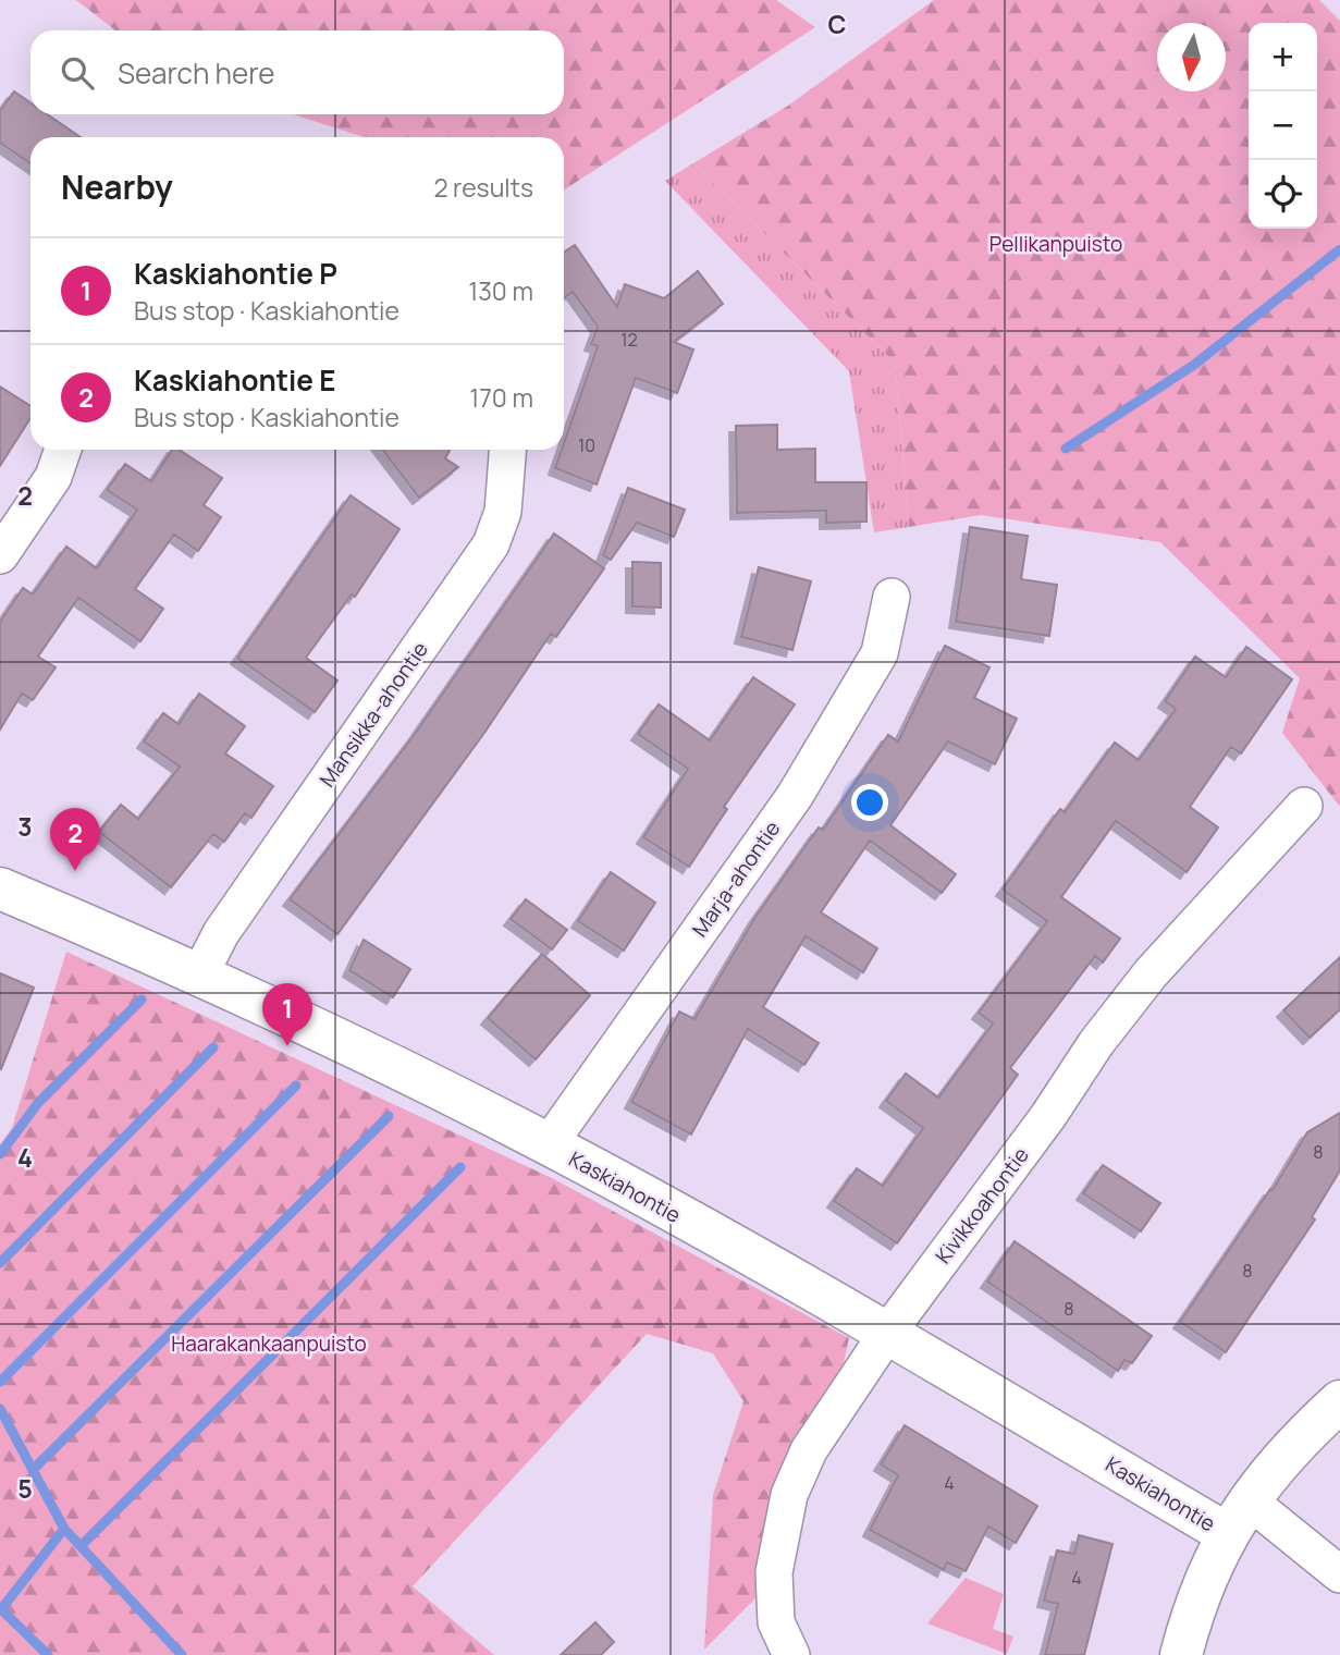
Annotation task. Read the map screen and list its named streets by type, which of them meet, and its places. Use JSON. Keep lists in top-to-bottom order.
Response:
{
  "streets": {
    "street": [
      "Mansikka-ahontie",
      "Marja-ahontie",
      "Kaskiahontie",
      "Kivikkoahontie"
    ]
  },
  "crossings": [
    ["Mansikka-ahontie", "Kaskiahontie"],
    ["Marja-ahontie", "Kaskiahontie"],
    ["Kaskiahontie", "Kivikkoahontie"]
  ],
  "parks": ["Pellikanpuisto", "Haarakankaanpuisto"],
  "house_numbers": [
    "12",
    "10",
    "8",
    "8",
    "8",
    "4",
    "4"
  ],
  "north": "bottom",
  "page": {
    "map_buttons": ["+", "−"],
    "search": "Search here",
    "heading": ["Nearby", "2 results"],
    "list": [
      {
        "mark": "1",
        "name": "Kaskiahontie P",
        "note": "Bus stop · Kaskiahontie",
        "value": "130 m"
      },
      {
        "mark": "2",
        "name": "Kaskiahontie E",
        "note": "Bus stop · Kaskiahontie",
        "value": "170 m"
      }
    ],
    "pins": ["2", "1"]
  },
  "grid": {
    "columns": ["C"],
    "rows": [
      "2",
      "3",
      "4",
      "5"
    ]
  }
}
